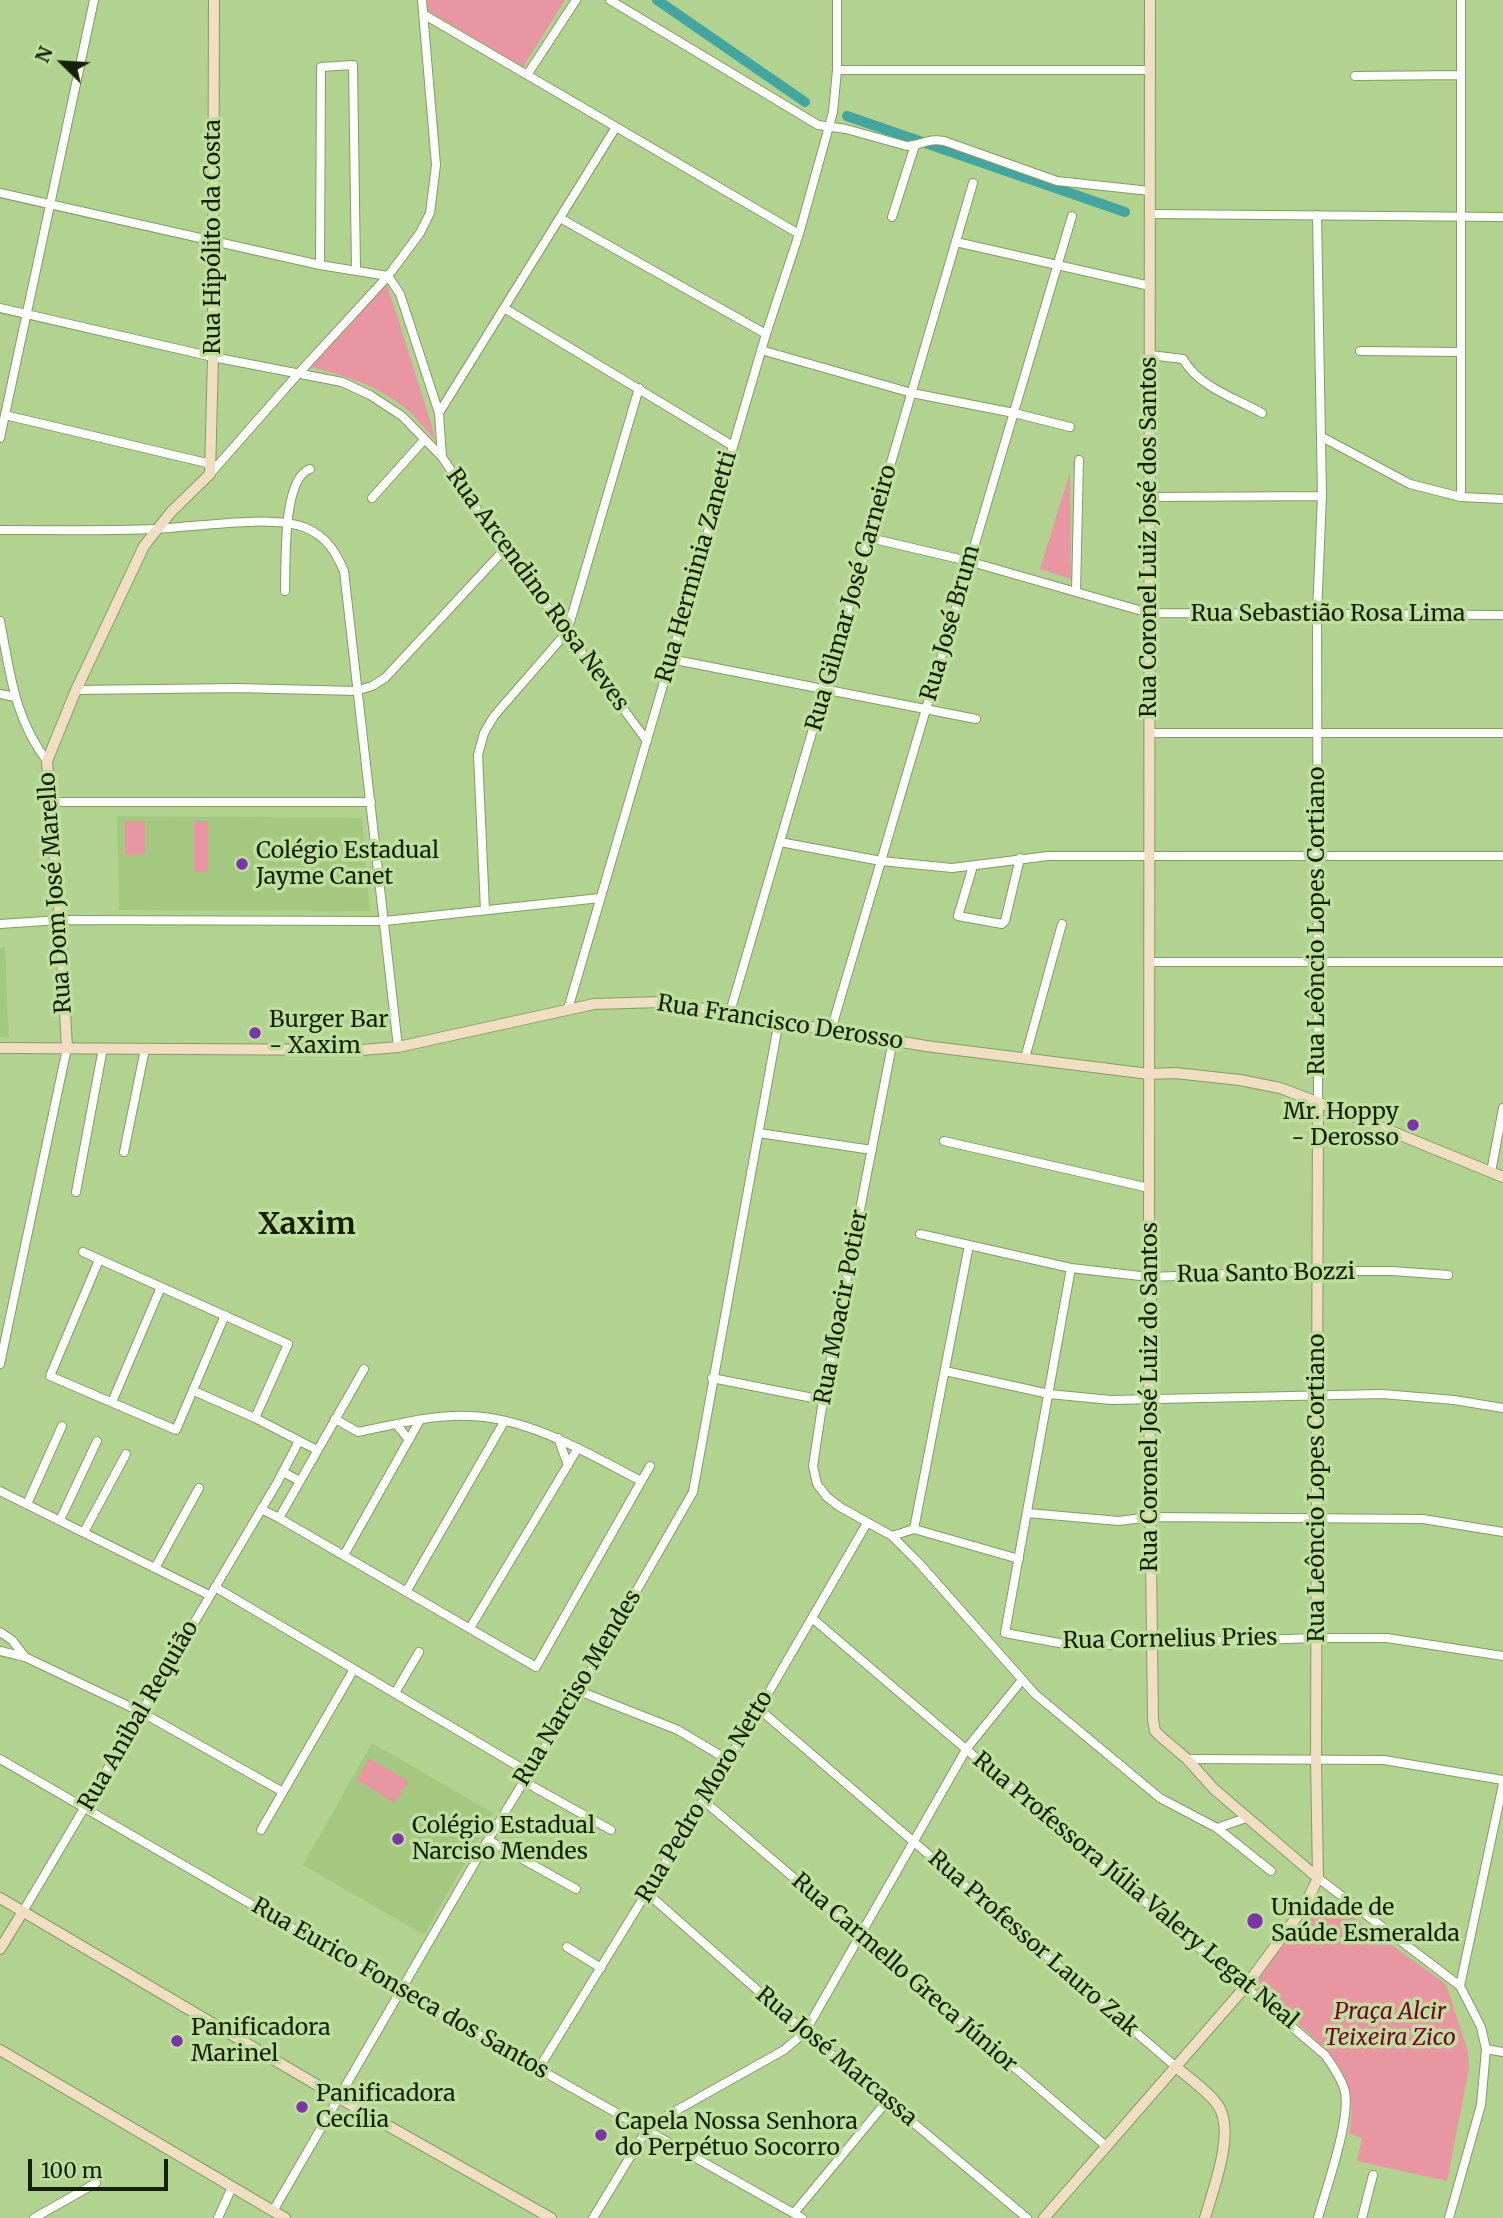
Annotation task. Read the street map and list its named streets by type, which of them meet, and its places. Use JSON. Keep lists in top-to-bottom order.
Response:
{
  "streets": {
    "street": [
      "Rua Hipólito da Costa",
      "Rua Coronel Luiz José dos Santos",
      "Rua Herminia Zanetti",
      "Rua Arcendino Rosa Neves",
      "Rua Gilmar José Carneiro",
      "Rua Sebastião Rosa Lima",
      "Rua José Brum",
      "Rua Dom José Marello",
      "Rua Leôncio Lopes Cortiano",
      "Rua Francisco Derosso",
      "Rua Santo Bozzi",
      "Rua Moacir Potier",
      "Rua Coronel José Luiz do Santos",
      "Rua Cornelius Pries",
      "Rua Narciso Mendes",
      "Rua Anibal Requião",
      "Rua Pedro Moro Netto",
      "Rua Professora Júlia Valery Legat Neal",
      "Rua Professor Lauro Zak",
      "Rua Carmello Greca Júnior",
      "Rua Eurico Fonseca dos Santos",
      "Rua José Marcassa"
    ]
  },
  "crossings": [
    ["Rua Coronel Luiz José dos Santos", "Rua Sebastião Rosa Lima"],
    ["Rua Coronel Luiz José dos Santos", "Rua Francisco Derosso"],
    ["Rua Coronel Luiz José dos Santos", "Rua Coronel José Luiz do Santos"],
    ["Rua Herminia Zanetti", "Rua Arcendino Rosa Neves"],
    ["Rua Herminia Zanetti", "Rua Francisco Derosso"],
    ["Rua Gilmar José Carneiro", "Rua Sebastião Rosa Lima"],
    ["Rua Gilmar José Carneiro", "Rua Francisco Derosso"],
    ["Rua Sebastião Rosa Lima", "Rua José Brum"],
    ["Rua Sebastião Rosa Lima", "Rua Leôncio Lopes Cortiano"],
    ["Rua José Brum", "Rua Francisco Derosso"],
    ["Rua Dom José Marello", "Rua Francisco Derosso"],
    ["Rua Leôncio Lopes Cortiano", "Rua Francisco Derosso"],
    ["Rua Leôncio Lopes Cortiano", "Rua Santo Bozzi"],
    ["Rua Leôncio Lopes Cortiano", "Rua Cornelius Pries"],
    ["Rua Francisco Derosso", "Rua Moacir Potier"],
    ["Rua Francisco Derosso", "Rua Coronel José Luiz do Santos"],
    ["Rua Francisco Derosso", "Rua Narciso Mendes"],
    ["Rua Santo Bozzi", "Rua Coronel José Luiz do Santos"],
    ["Rua Moacir Potier", "Rua Pedro Moro Netto"],
    ["Rua Coronel José Luiz do Santos", "Rua Cornelius Pries"],
    ["Rua Narciso Mendes", "Rua Eurico Fonseca dos Santos"],
    ["Rua Anibal Requião", "Rua Eurico Fonseca dos Santos"],
    ["Rua Pedro Moro Netto", "Rua Professora Júlia Valery Legat Neal"],
    ["Rua Pedro Moro Netto", "Rua Professor Lauro Zak"],
    ["Rua Pedro Moro Netto", "Rua Carmello Greca Júnior"],
    ["Rua Pedro Moro Netto", "Rua Eurico Fonseca dos Santos"],
    ["Rua Pedro Moro Netto", "Rua José Marcassa"]
  ],
  "districts": ["Xaxim"],
  "parks": ["Praça Alcir Teixeira Zico"],
  "places": [
    "Colégio Estadual Jayme Canet",
    "Burger Bar - Xaxim",
    "Mr. Hoppy - Derosso",
    "Colégio Estadual Narciso Mendes",
    "Unidade de Saúde Esmeralda",
    "Panificadora Marinel",
    "Panificadora Cecília",
    "Capela Nossa Senhora do Perpétuo Socorro"
  ],
  "scale_bar": "100 m",
  "north": "top left"
}
